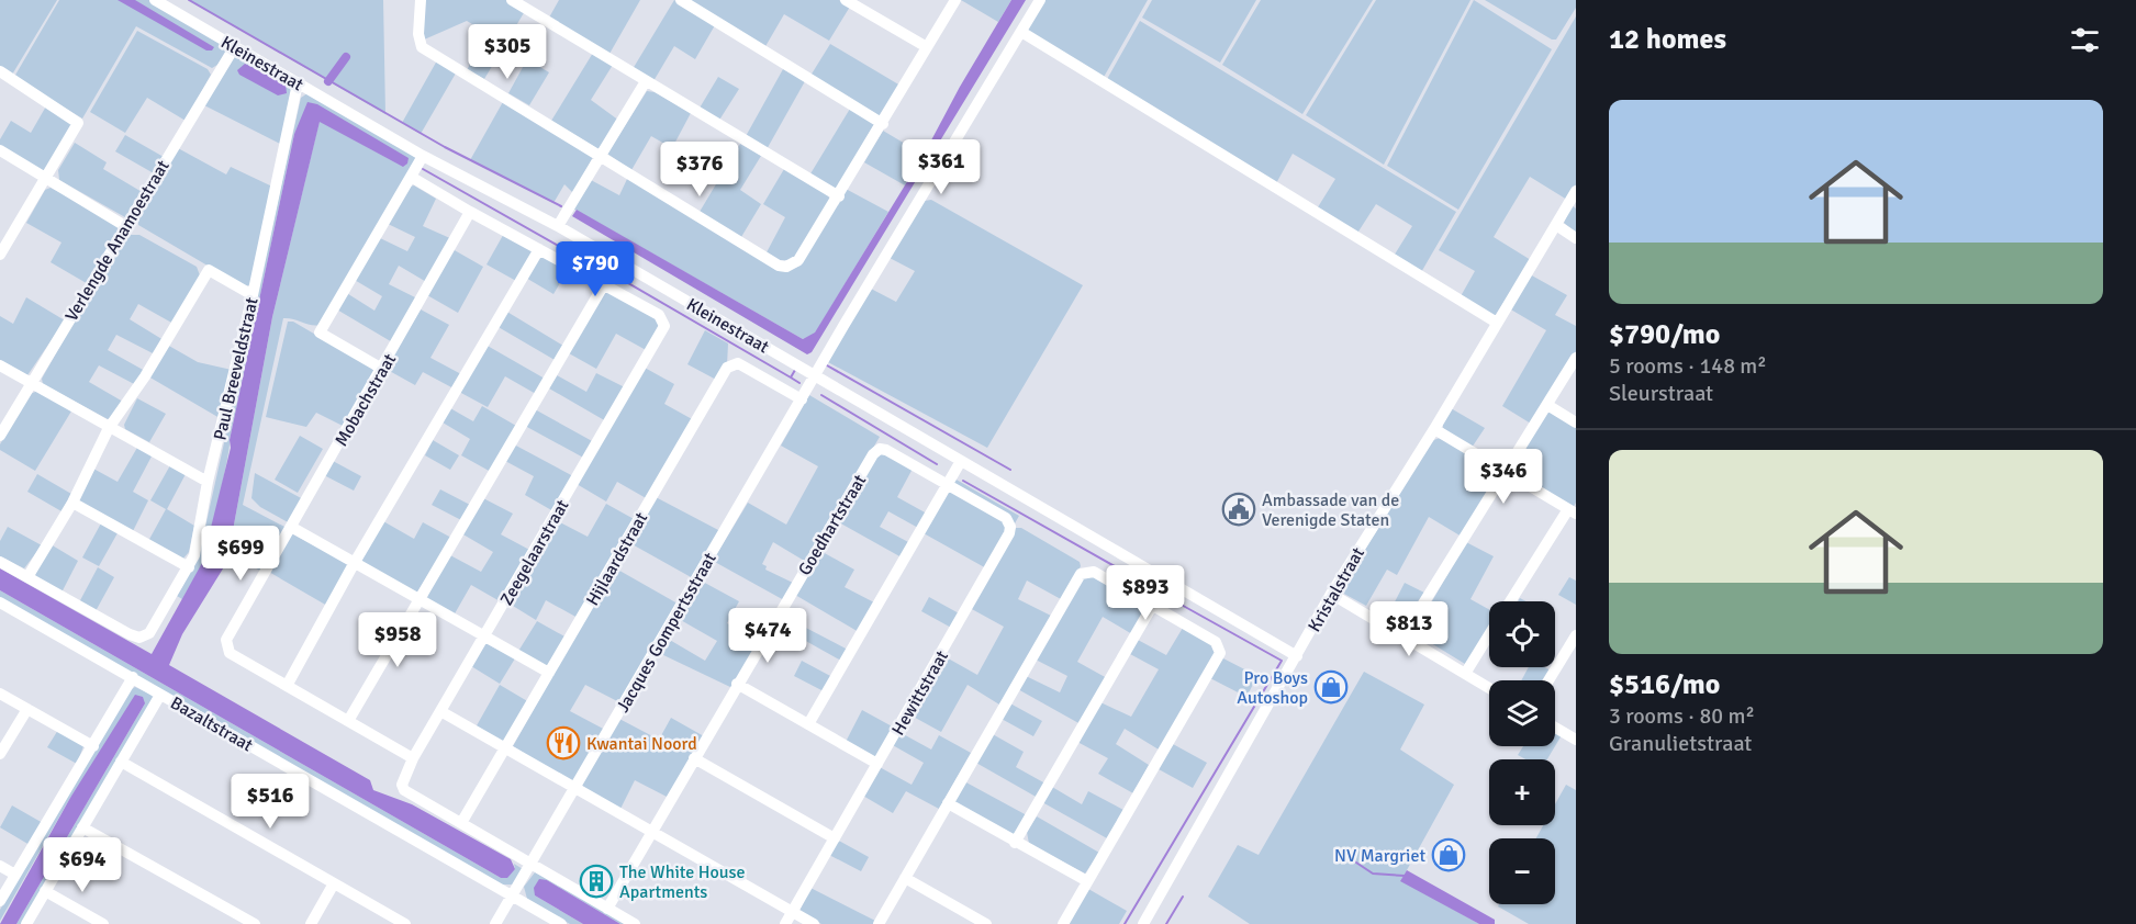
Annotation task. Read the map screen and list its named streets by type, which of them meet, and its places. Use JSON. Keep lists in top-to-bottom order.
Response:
{
  "streets": {
    "street": [
      "Kleinestraat",
      "Verlengde Anamoestraat",
      "Paul Breeveldstraat",
      "Mobachstraat",
      "Goedhartstraat",
      "Zeegelaarstraat",
      "Hijlaardstraat",
      "Kristalstraat",
      "Jacques Gompertsstraat",
      "Hewittstraat",
      "Bazaltstraat"
    ]
  },
  "crossings": [
    ["Kleinestraat", "Verlengde Anamoestraat"],
    ["Kleinestraat", "Paul Breeveldstraat"],
    ["Kleinestraat", "Kristalstraat"],
    ["Kleinestraat", "Jacques Gompertsstraat"],
    ["Goedhartstraat", "Hewittstraat"],
    ["Zeegelaarstraat", "Hijlaardstraat"],
    ["Hijlaardstraat", "Jacques Gompertsstraat"],
    ["Jacques Gompertsstraat", "Bazaltstraat"]
  ],
  "places": {
    "public building": ["Ambassade van de Verenigde Staten"],
    "shop": ["Pro Boys Autoshop", "NV Margriet"],
    "restaurant": ["Kwantai Noord"],
    "building": ["The White House Apartments"]
  },
  "page": {
    "heading": "12 homes",
    "price": [
      "$305",
      "$361",
      "$376",
      "$790",
      "$346",
      "$699",
      "$893",
      "$813",
      "$474",
      "$958",
      "$516",
      "$694"
    ],
    "list": [
      {
        "name": "$790/mo",
        "note": "5 rooms · 148 m² · Sleurstraat"
      },
      {
        "name": "$516/mo",
        "note": "3 rooms · 80 m² · Granulietstraat"
      }
    ],
    "map_buttons": ["+", "−"]
  }
}
